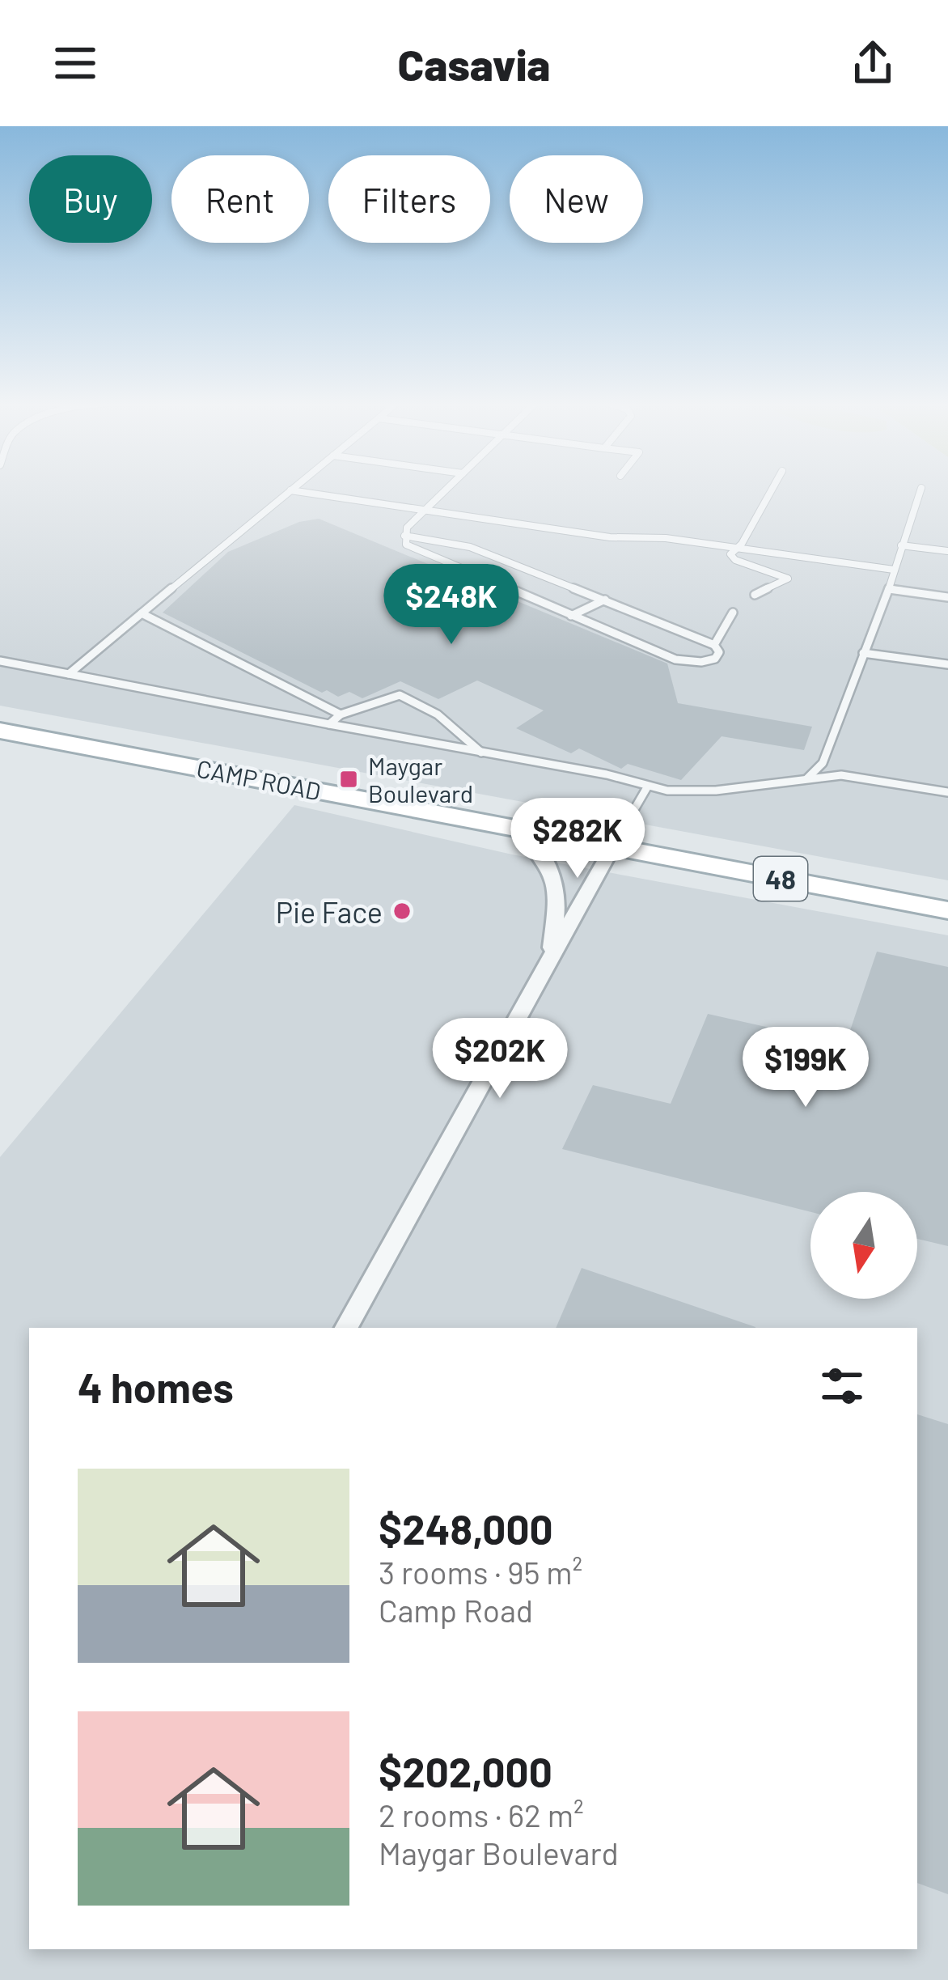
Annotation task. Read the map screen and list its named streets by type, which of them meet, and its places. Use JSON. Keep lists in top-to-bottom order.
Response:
{
  "streets": {
    "main road": ["CAMP ROAD", "48"]
  },
  "places": {
    "transit": ["Maygar Boulevard"],
    "other": ["Pie Face"]
  },
  "north": "bottom",
  "page": {
    "header": "Casavia",
    "chip": [
      "Buy",
      "Rent",
      "Filters",
      "New"
    ],
    "price": [
      "$248K",
      "$282K",
      "$202K",
      "$199K"
    ],
    "heading": "4 homes",
    "list": [
      {
        "name": "$248,000",
        "note": "3 rooms · 95 m² · Camp Road"
      },
      {
        "name": "$202,000",
        "note": "2 rooms · 62 m² · Maygar Boulevard"
      }
    ]
  }
}
